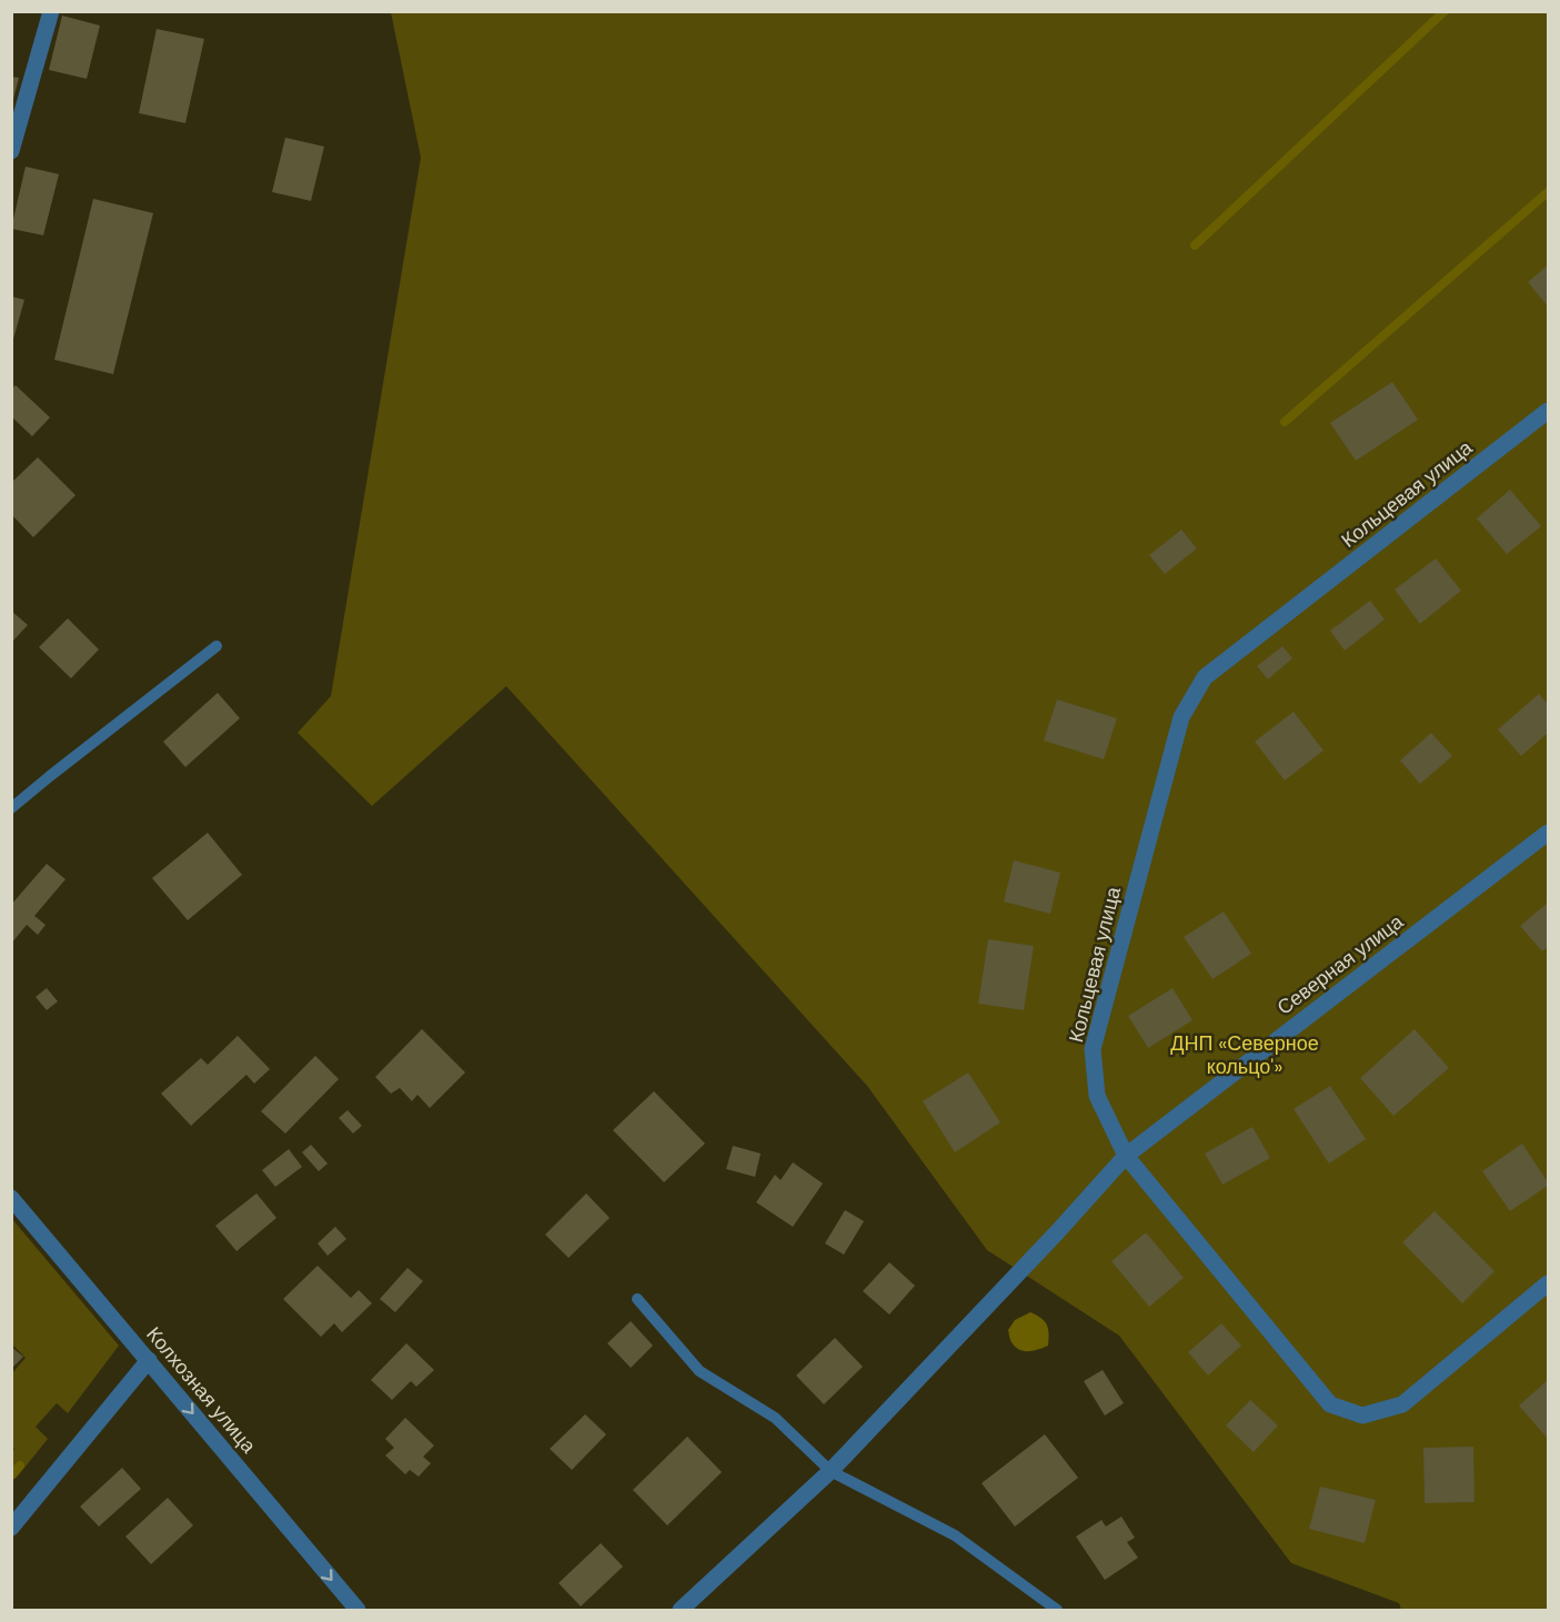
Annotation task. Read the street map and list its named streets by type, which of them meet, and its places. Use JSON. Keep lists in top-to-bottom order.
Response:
{
  "streets": {
    "street": ["Кольцевая улица", "Северная улица", "Колхозная улица"]
  },
  "crossings": [
    ["Кольцевая улица", "Северная улица"]
  ],
  "one_way": ["Колхозная улица"],
  "parks": ["ДНП «Северное кольцо'»"]
}
